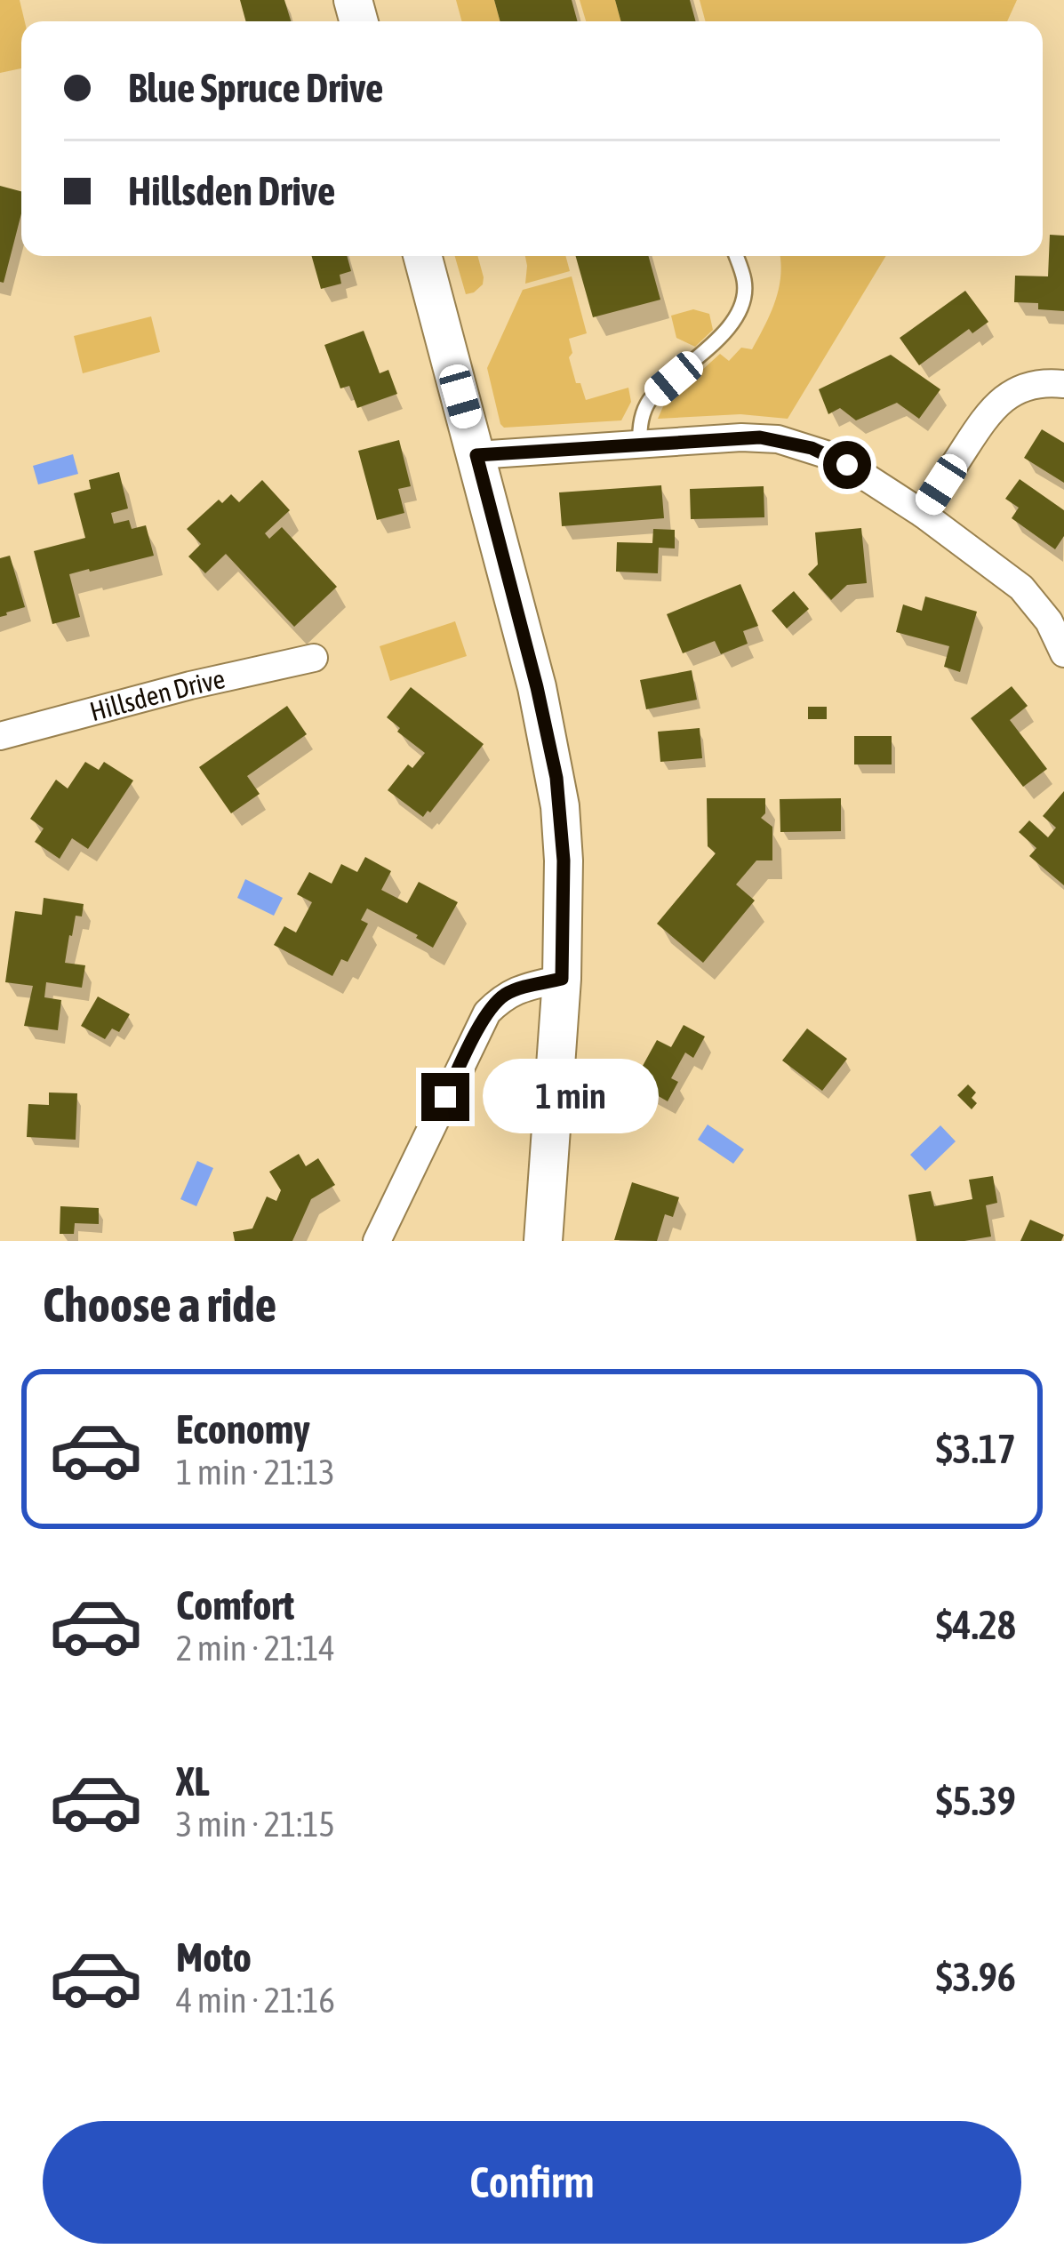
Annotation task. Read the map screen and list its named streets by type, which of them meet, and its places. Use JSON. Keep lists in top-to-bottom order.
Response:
{
  "streets": {
    "street": ["Hillsden Drive"]
  },
  "page": {
    "banner": ["Blue Spruce Drive", "Hillsden Drive"],
    "bubble": "1 min",
    "heading": "Choose a ride",
    "list": [
      {
        "name": "Economy",
        "note": "1 min · 21:13",
        "value": "$3.17"
      },
      {
        "name": "Comfort",
        "note": "2 min · 21:14",
        "value": "$4.28"
      },
      {
        "name": "XL",
        "note": "3 min · 21:15",
        "value": "$5.39"
      },
      {
        "name": "Moto",
        "note": "4 min · 21:16",
        "value": "$3.96"
      }
    ],
    "buttons": "Confirm"
  }
}
